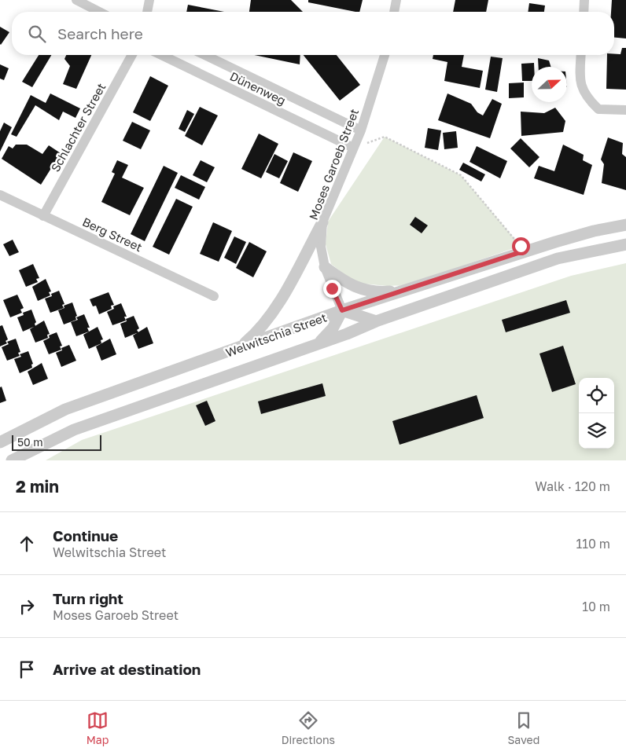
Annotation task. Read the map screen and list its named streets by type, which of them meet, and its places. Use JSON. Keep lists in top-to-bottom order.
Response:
{
  "streets": {
    "street": [
      "Dünenweg",
      "Schlachter Street",
      "Moses Garoeb Street",
      "Berg Street",
      "Welwitschia Street"
    ]
  },
  "crossings": [
    ["Dünenweg", "Moses Garoeb Street"],
    ["Schlachter Street", "Berg Street"],
    ["Moses Garoeb Street", "Welwitschia Street"]
  ],
  "scale_bar": "50 m",
  "north": "right",
  "page": {
    "search": "Search here",
    "scale": "50 m",
    "heading": ["2 min", "Walk · 120 m"],
    "list": [
      ["Continue", "Welwitschia Street", "110 m"],
      ["Turn right", "Moses Garoeb Street", "10 m"],
      "Arrive at destination"
    ],
    "nav": ["Map", "Directions", "Saved"]
  }
}
